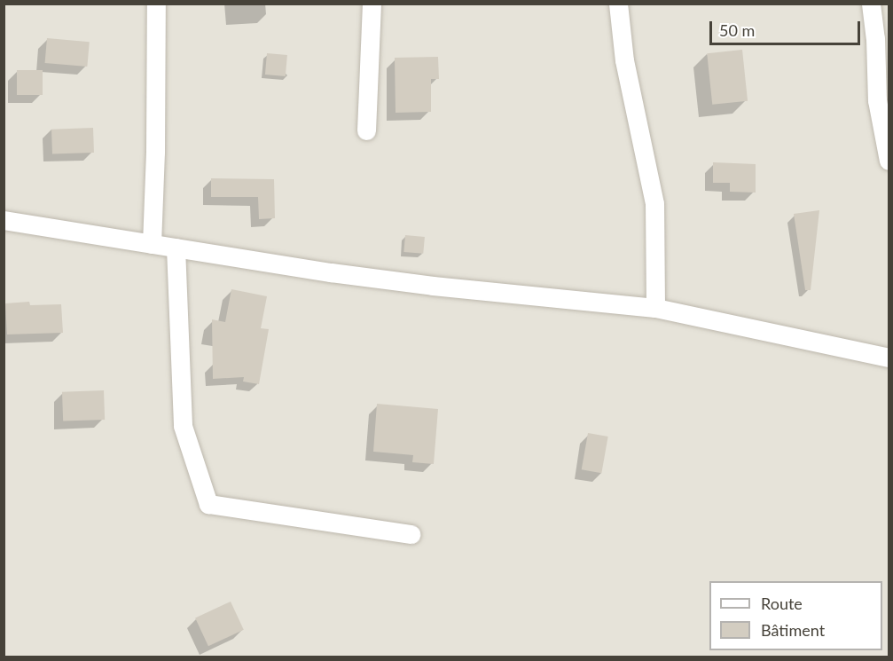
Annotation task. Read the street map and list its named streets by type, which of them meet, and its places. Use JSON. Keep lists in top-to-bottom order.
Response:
{
  "legend": ["Route", "Bâtiment"],
  "scale_bar": "50 m"
}
